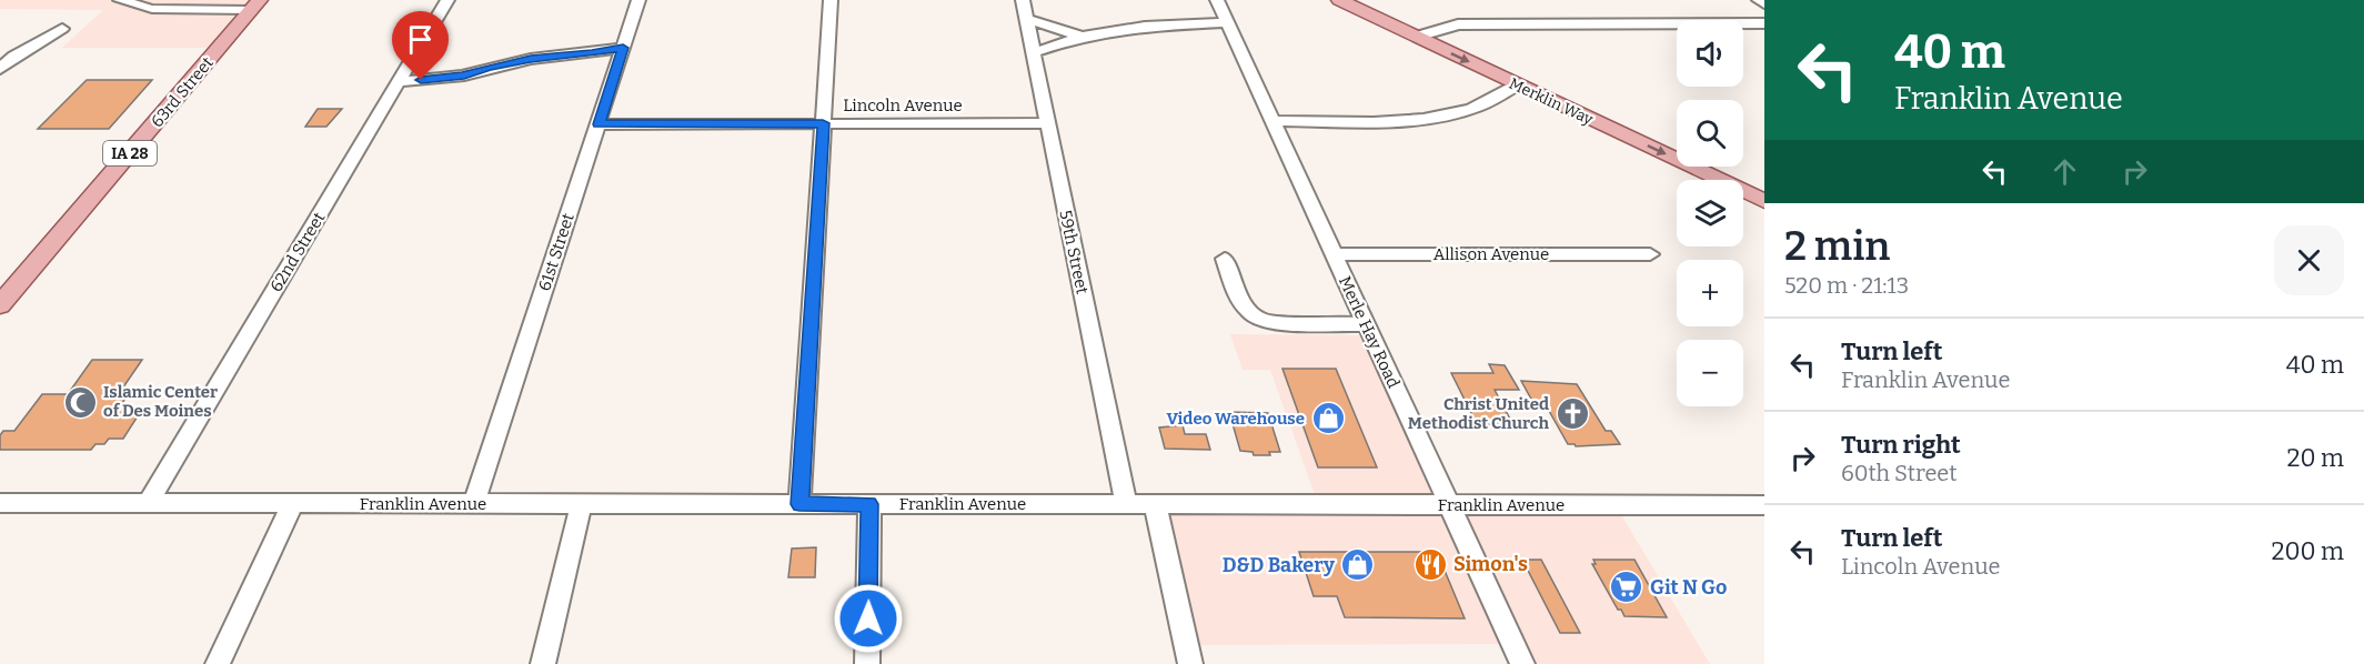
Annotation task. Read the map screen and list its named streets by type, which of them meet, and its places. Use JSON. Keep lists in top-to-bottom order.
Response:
{
  "streets": {
    "main road": ["63rd Street", "Merklin Way", "IA 28"],
    "street": [
      "Lincoln Avenue",
      "62nd Street",
      "61st Street",
      "59th Street",
      "Allison Avenue",
      "Merle Hay Road",
      "Franklin Avenue"
    ]
  },
  "crossings": [
    ["Lincoln Avenue", "61st Street"],
    ["Lincoln Avenue", "59th Street"],
    ["62nd Street", "Franklin Avenue"],
    ["61st Street", "Franklin Avenue"],
    ["59th Street", "Franklin Avenue"],
    ["Allison Avenue", "Merle Hay Road"],
    ["Merle Hay Road", "Franklin Avenue"]
  ],
  "one_way": ["Merklin Way"],
  "places": {
    "mosque": ["Islamic Center of Des Moines"],
    "church": ["Christ United Methodist Church"],
    "shop": ["Video Warehouse", "D&D Bakery"],
    "restaurant": ["Simon's"],
    "supermarket": ["Git N Go"]
  },
  "page": {
    "turn": ["40 m", "Franklin Avenue"],
    "map_buttons": ["+", "−"],
    "heading": ["2 min", "520 m · 21:13"],
    "list": [
      {
        "name": "Turn left",
        "note": "Franklin Avenue",
        "value": "40 m"
      },
      {
        "name": "Turn right",
        "note": "60th Street",
        "value": "20 m"
      },
      {
        "name": "Turn left",
        "note": "Lincoln Avenue",
        "value": "200 m"
      }
    ]
  }
}
